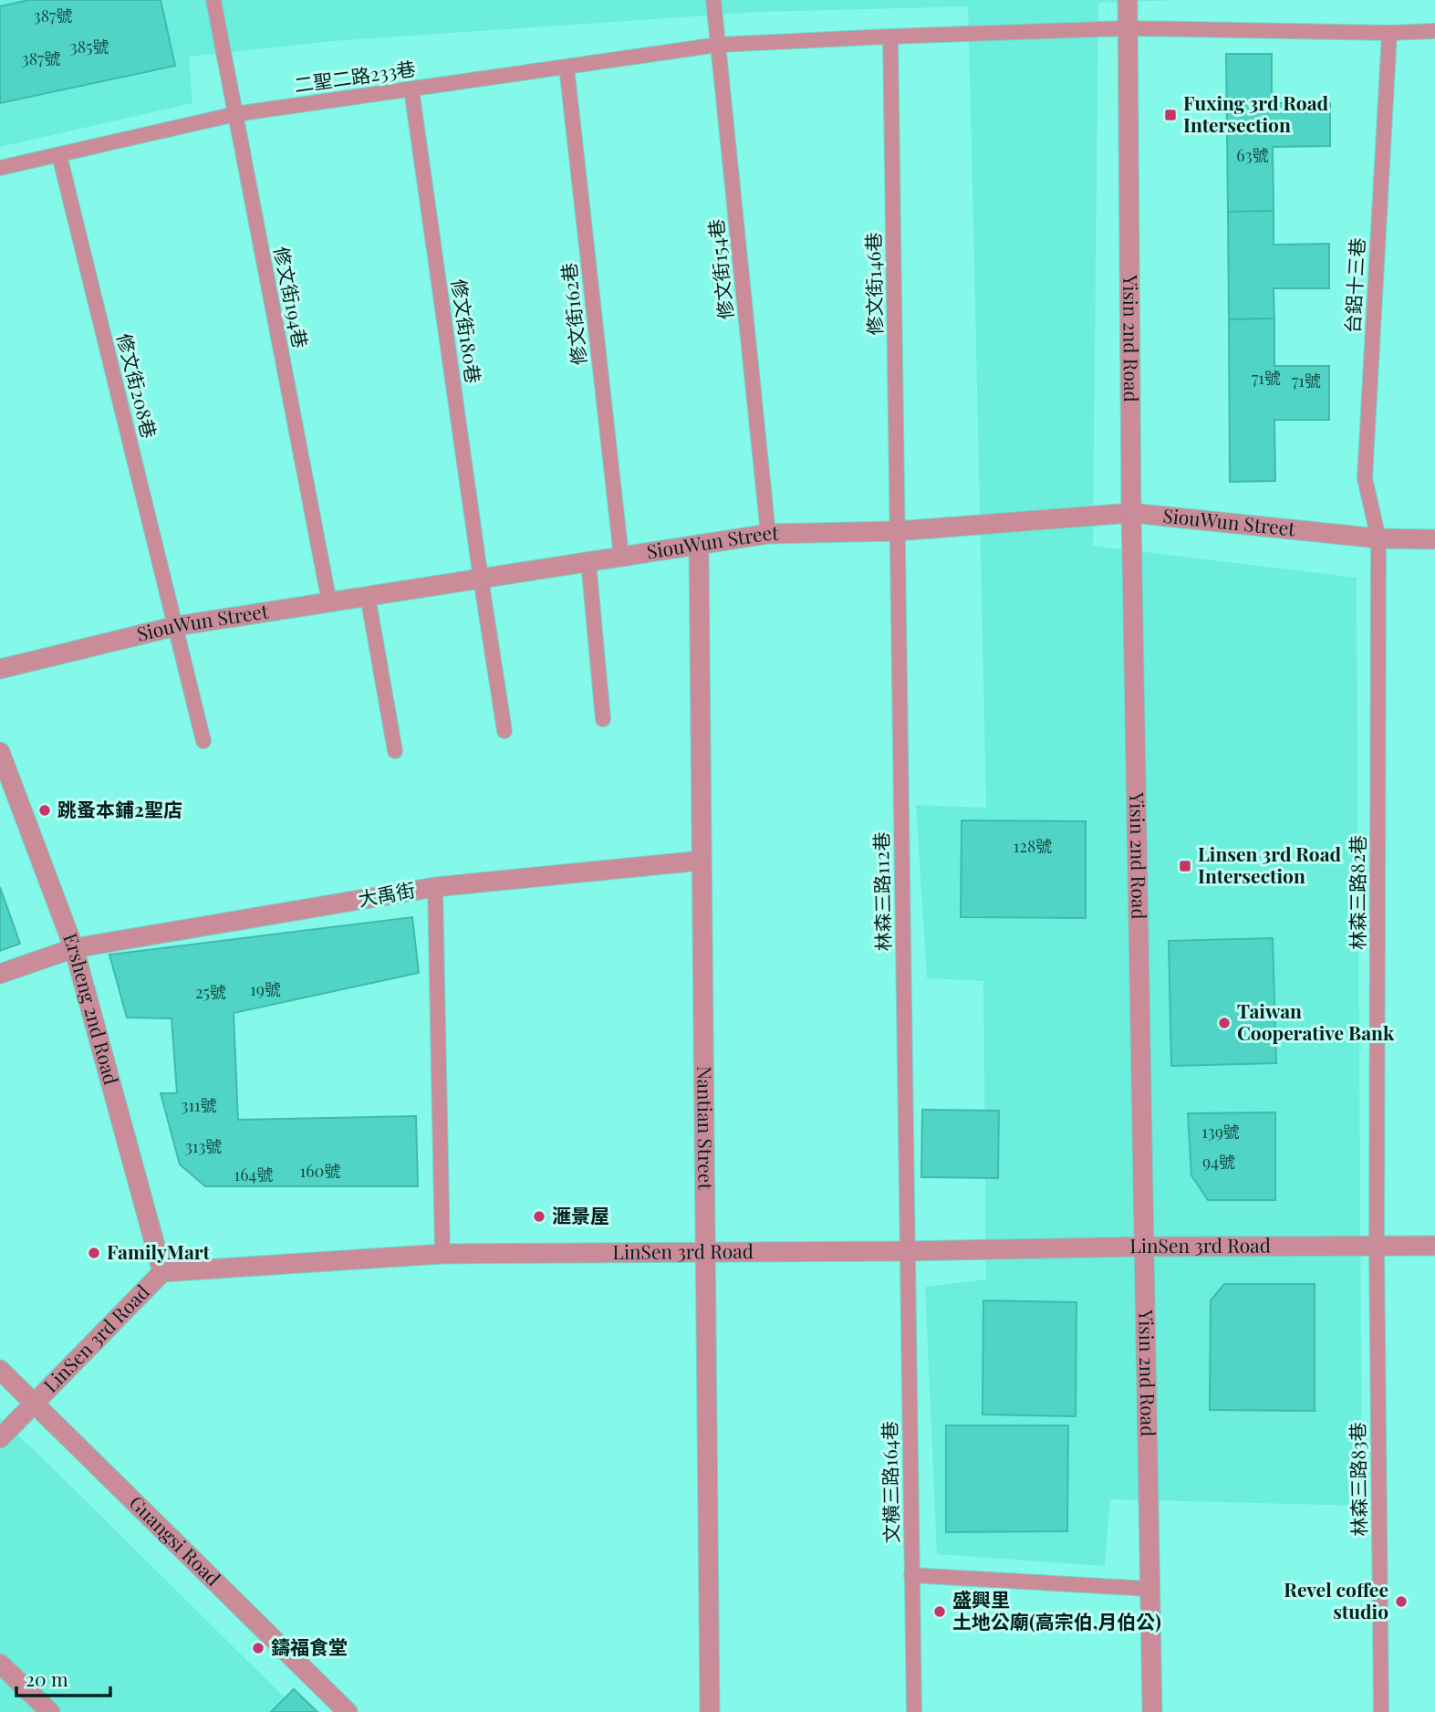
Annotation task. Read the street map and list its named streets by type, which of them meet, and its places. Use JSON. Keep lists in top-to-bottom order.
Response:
{
  "streets": {
    "street": [
      "Yisin 2nd Road",
      "SiouWun Street",
      "大禹街",
      "Ersheng 2nd Road",
      "Nantian Street",
      "LinSen 3rd Road",
      "Guangsi Road"
    ],
    "lane": [
      "二聖二路233巷",
      "修文街154巷",
      "修文街146巷",
      "台鋁十三巷",
      "修文街194巷",
      "修文街162巷",
      "修文街180巷",
      "修文街208巷",
      "林森三路112巷",
      "林森三路82巷",
      "林森三路83巷",
      "文橫三路164巷"
    ]
  },
  "crossings": [
    ["二聖二路233巷", "修文街154巷"],
    ["二聖二路233巷", "修文街146巷"],
    ["二聖二路233巷", "台鋁十三巷"],
    ["二聖二路233巷", "修文街194巷"],
    ["二聖二路233巷", "修文街162巷"],
    ["二聖二路233巷", "修文街180巷"],
    ["二聖二路233巷", "Yisin 2nd Road"],
    ["二聖二路233巷", "修文街208巷"],
    ["修文街154巷", "SiouWun Street"],
    ["修文街146巷", "SiouWun Street"],
    ["修文街146巷", "林森三路112巷"],
    ["台鋁十三巷", "SiouWun Street"],
    ["台鋁十三巷", "林森三路82巷"],
    ["修文街194巷", "SiouWun Street"],
    ["修文街162巷", "SiouWun Street"],
    ["修文街180巷", "SiouWun Street"],
    ["Yisin 2nd Road", "SiouWun Street"],
    ["Yisin 2nd Road", "LinSen 3rd Road"],
    ["修文街208巷", "SiouWun Street"],
    ["SiouWun Street", "林森三路112巷"],
    ["SiouWun Street", "林森三路82巷"],
    ["SiouWun Street", "Nantian Street"],
    ["林森三路112巷", "LinSen 3rd Road"],
    ["林森三路112巷", "文橫三路164巷"],
    ["林森三路82巷", "LinSen 3rd Road"],
    ["林森三路82巷", "林森三路83巷"],
    ["大禹街", "Ersheng 2nd Road"],
    ["大禹街", "Nantian Street"],
    ["Ersheng 2nd Road", "LinSen 3rd Road"],
    ["Nantian Street", "LinSen 3rd Road"],
    ["LinSen 3rd Road", "林森三路83巷"],
    ["LinSen 3rd Road", "文橫三路164巷"],
    ["LinSen 3rd Road", "Guangsi Road"]
  ],
  "places": {
    "transit": ["Fuxing 3rd Road Intersection", "Linsen 3rd Road Intersection"],
    "other": [
      "跳蚤本鋪2聖店",
      "Taiwan Cooperative Bank",
      "滙景屋",
      "FamilyMart",
      "Revel coffee studio",
      "盛興里 土地公廟(高宗伯,月伯公)",
      "鑄福食堂"
    ]
  },
  "house_numbers": [
    "387號",
    "385號",
    "387號",
    "63號",
    "71號",
    "71號",
    "128號",
    "19號",
    "25號",
    "311號",
    "139號",
    "313號",
    "94號",
    "160號",
    "164號"
  ],
  "scale_bar": "20 m"
}
